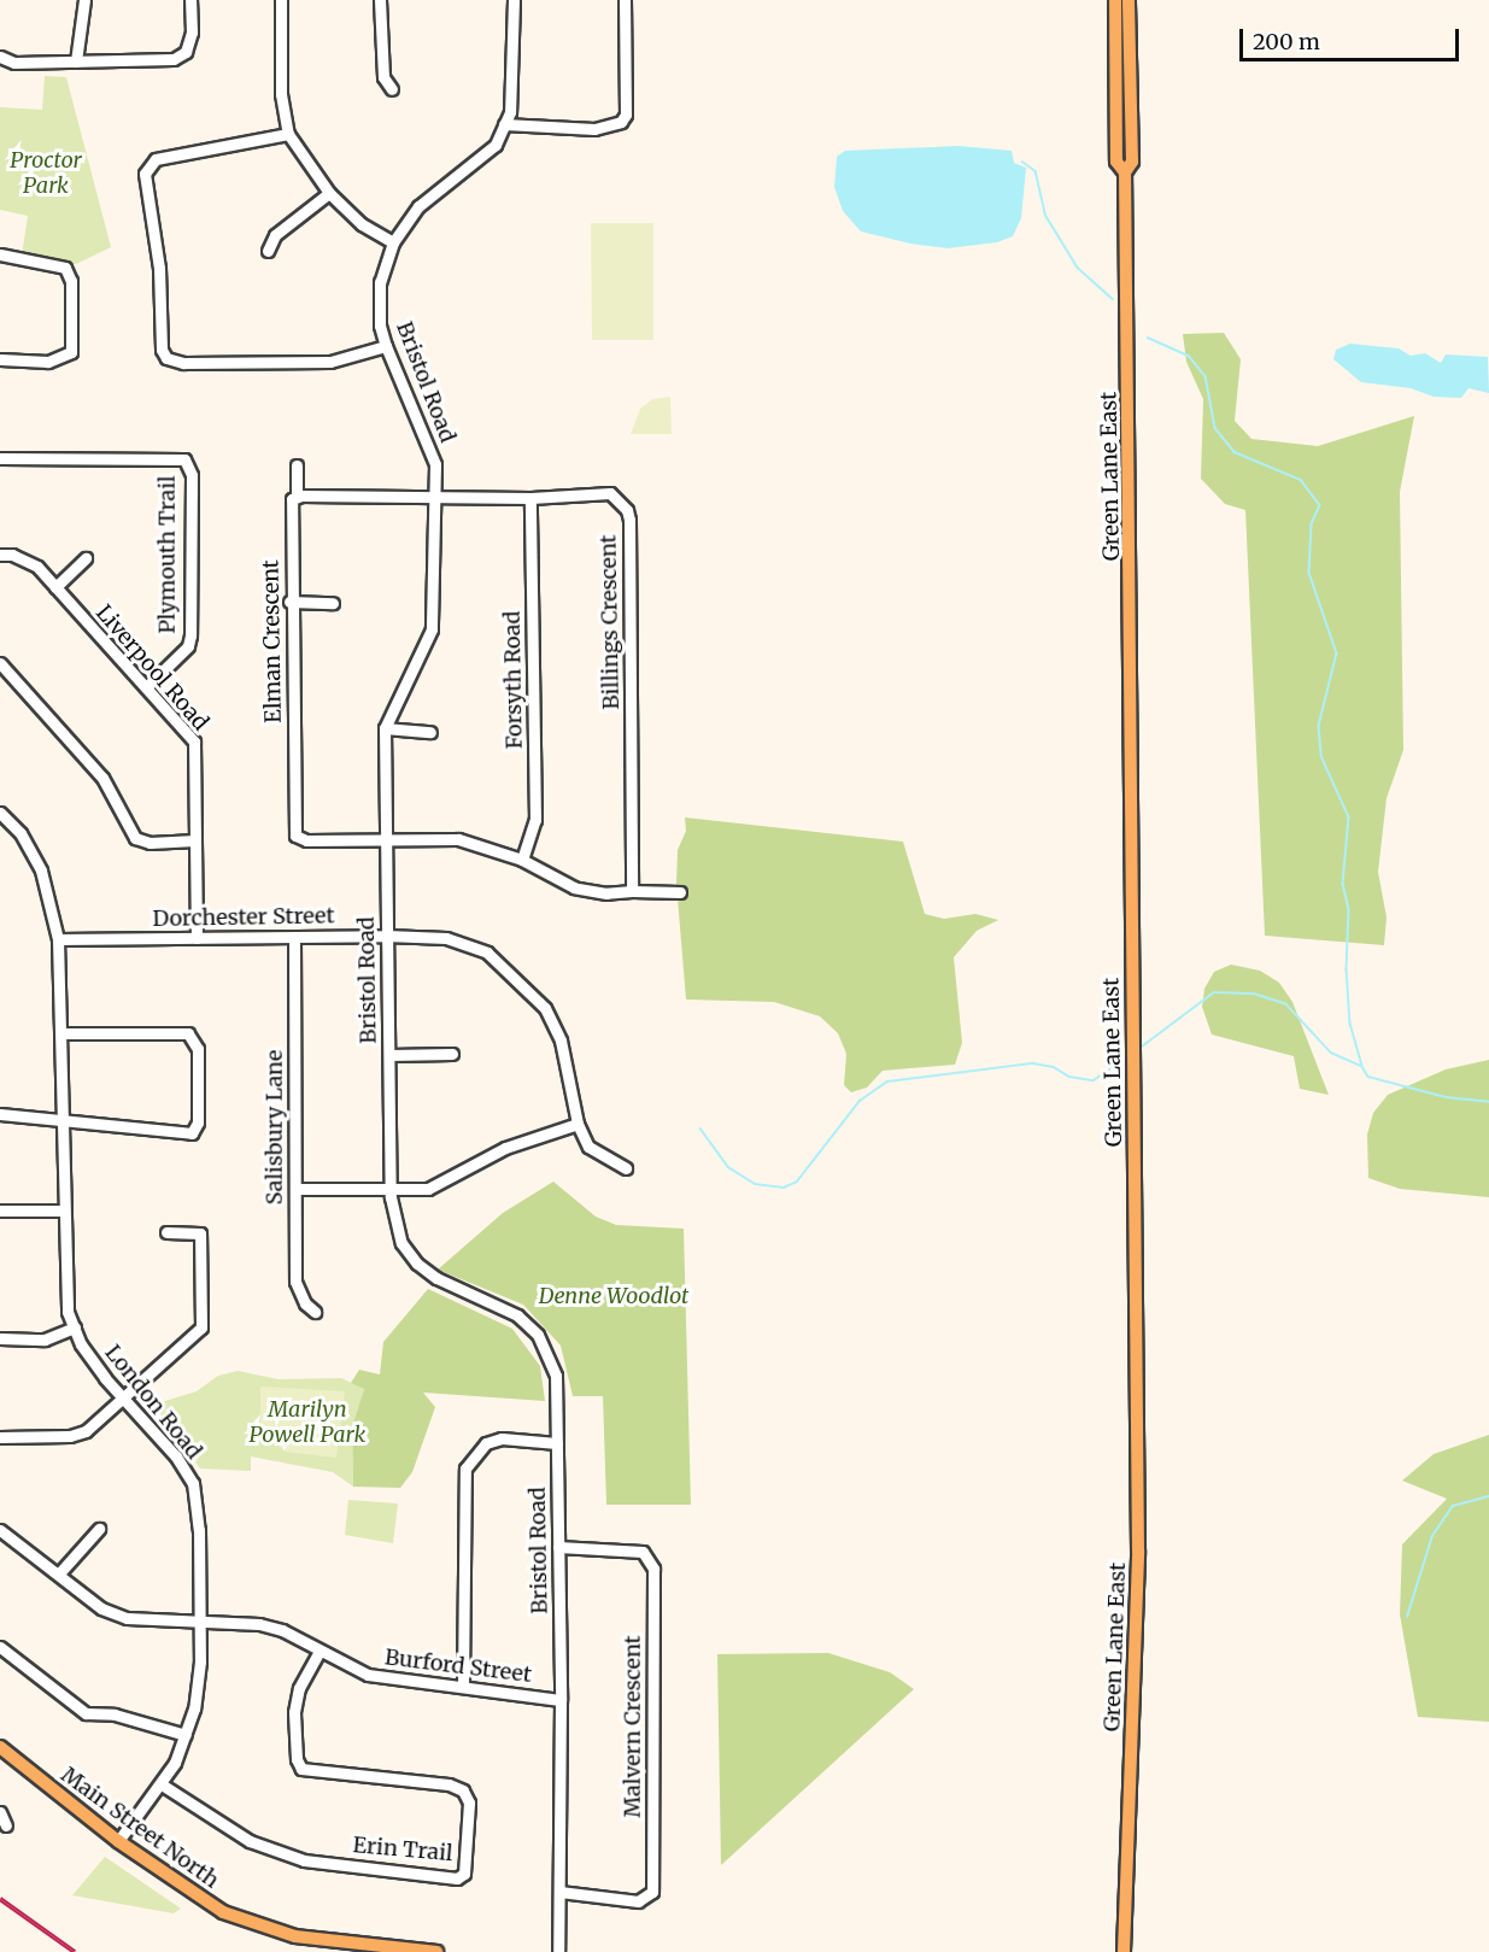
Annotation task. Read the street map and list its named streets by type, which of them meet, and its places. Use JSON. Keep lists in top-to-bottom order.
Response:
{
  "streets": {
    "main road": ["Green Lane East", "Main Street North"],
    "street": [
      "Bristol Road",
      "Plymouth Trail",
      "Billings Crescent",
      "Elman Crescent",
      "Liverpool Road",
      "Forsyth Road",
      "Dorchester Street",
      "Salisbury Lane",
      "London Road",
      "Burford Street",
      "Malvern Crescent",
      "Erin Trail"
    ]
  },
  "crossings": [
    ["Bristol Road", "Billings Crescent"],
    ["Bristol Road", "Elman Crescent"],
    ["Bristol Road", "Dorchester Street"],
    ["Bristol Road", "Burford Street"],
    ["Bristol Road", "Malvern Crescent"],
    ["Plymouth Trail", "Liverpool Road"],
    ["Billings Crescent", "Forsyth Road"],
    ["Liverpool Road", "Dorchester Street"],
    ["Dorchester Street", "Salisbury Lane"],
    ["Dorchester Street", "London Road"],
    ["London Road", "Burford Street"],
    ["London Road", "Main Street North"],
    ["London Road", "Erin Trail"],
    ["Burford Street", "Erin Trail"]
  ],
  "parks": ["Proctor Park", "Denne Woodlot", "Marilyn Powell Park"],
  "scale_bar": "200 m"
}
